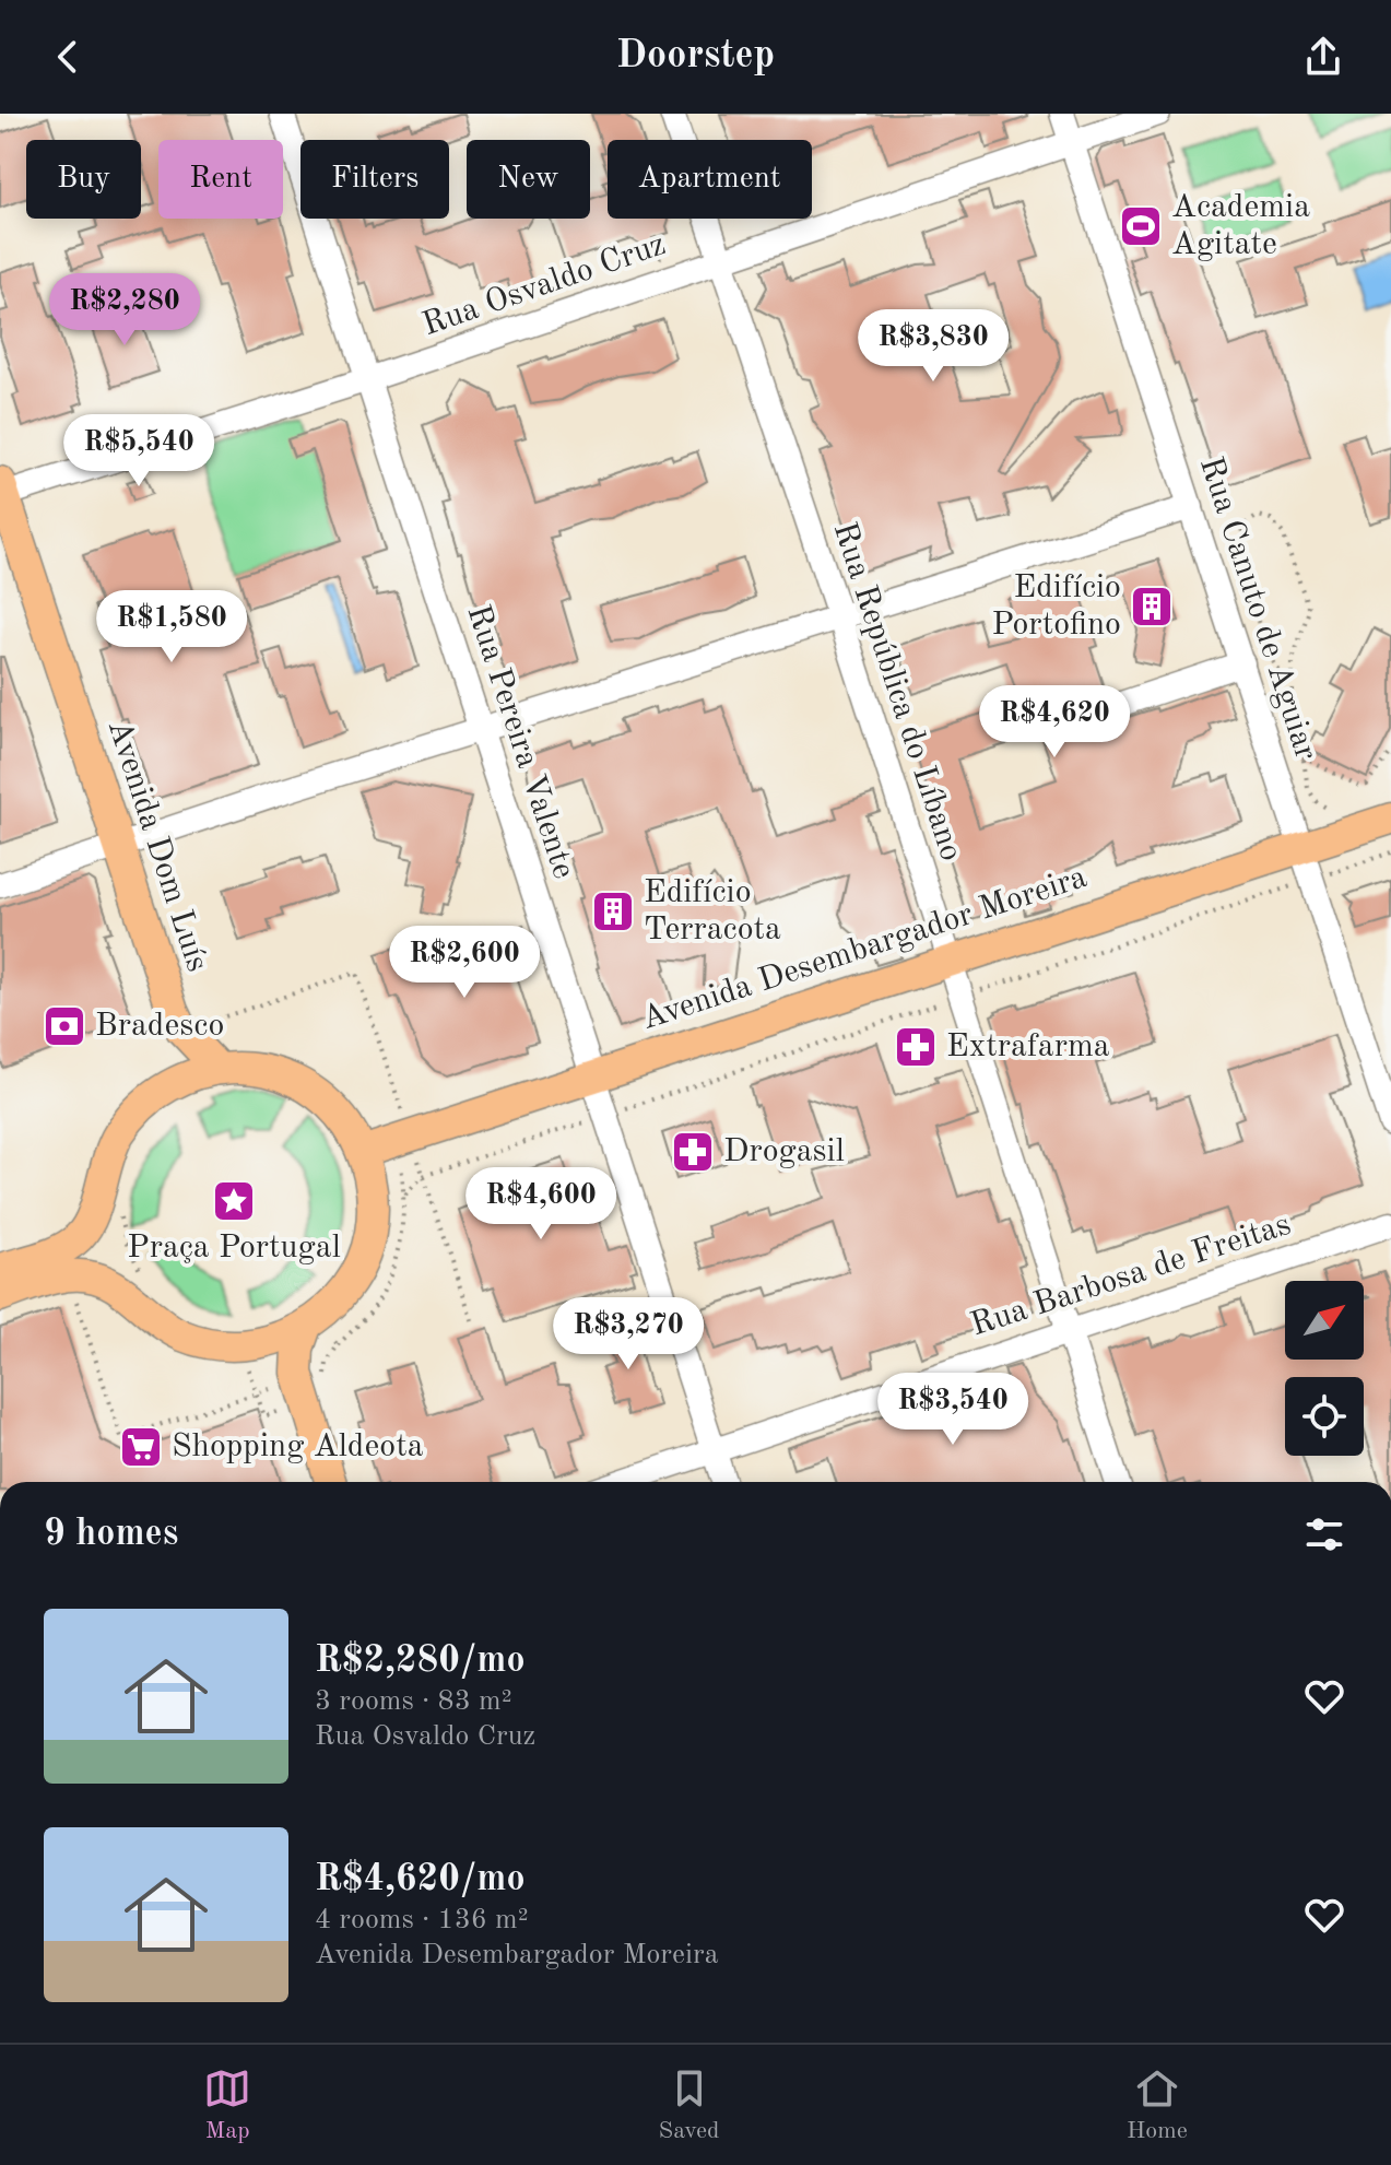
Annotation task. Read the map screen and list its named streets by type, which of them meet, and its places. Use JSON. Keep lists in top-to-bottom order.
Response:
{
  "streets": {
    "main road": ["Avenida Dom Luís", "Avenida Desembargador Moreira"],
    "street": [
      "Rua Osvaldo Cruz",
      "Rua Canuto de Aguiar",
      "Rua República do Líbano",
      "Rua Pereira Valente",
      "Rua Barbosa de Freitas"
    ]
  },
  "crossings": [
    ["Rua Osvaldo Cruz", "Rua Canuto de Aguiar"],
    ["Rua Osvaldo Cruz", "Rua República do Líbano"],
    ["Rua Osvaldo Cruz", "Rua Pereira Valente"],
    ["Rua Osvaldo Cruz", "Avenida Dom Luís"],
    ["Rua Canuto de Aguiar", "Avenida Desembargador Moreira"],
    ["Rua República do Líbano", "Avenida Desembargador Moreira"],
    ["Rua República do Líbano", "Rua Barbosa de Freitas"],
    ["Rua Pereira Valente", "Avenida Desembargador Moreira"],
    ["Rua Pereira Valente", "Rua Barbosa de Freitas"]
  ],
  "places": {
    "sports": ["Academia Agitate"],
    "building": ["Edifício Portofino", "Edifício Terracota"],
    "bank": ["Bradesco"],
    "pharmacy": ["Extrafarma", "Drogasil"],
    "place": ["Praça Portugal"],
    "supermarket": ["Shopping Aldeota"]
  },
  "north": "top right",
  "page": {
    "header": "Doorstep",
    "chip": [
      "Buy",
      "Rent",
      "Filters",
      "New",
      "Apartment"
    ],
    "price": [
      "R$2,280",
      "R$3,830",
      "R$5,540",
      "R$1,580",
      "R$4,620",
      "R$2,600",
      "R$4,600",
      "R$3,270",
      "R$3,540"
    ],
    "heading": "9 homes",
    "list": [
      {
        "name": "R$2,280/mo",
        "note": "3 rooms · 83 m² · Rua Osvaldo Cruz"
      },
      {
        "name": "R$4,620/mo",
        "note": "4 rooms · 136 m² · Avenida Desembargador Moreira"
      }
    ],
    "tabs": ["Map", "Saved", "Home"]
  }
}
